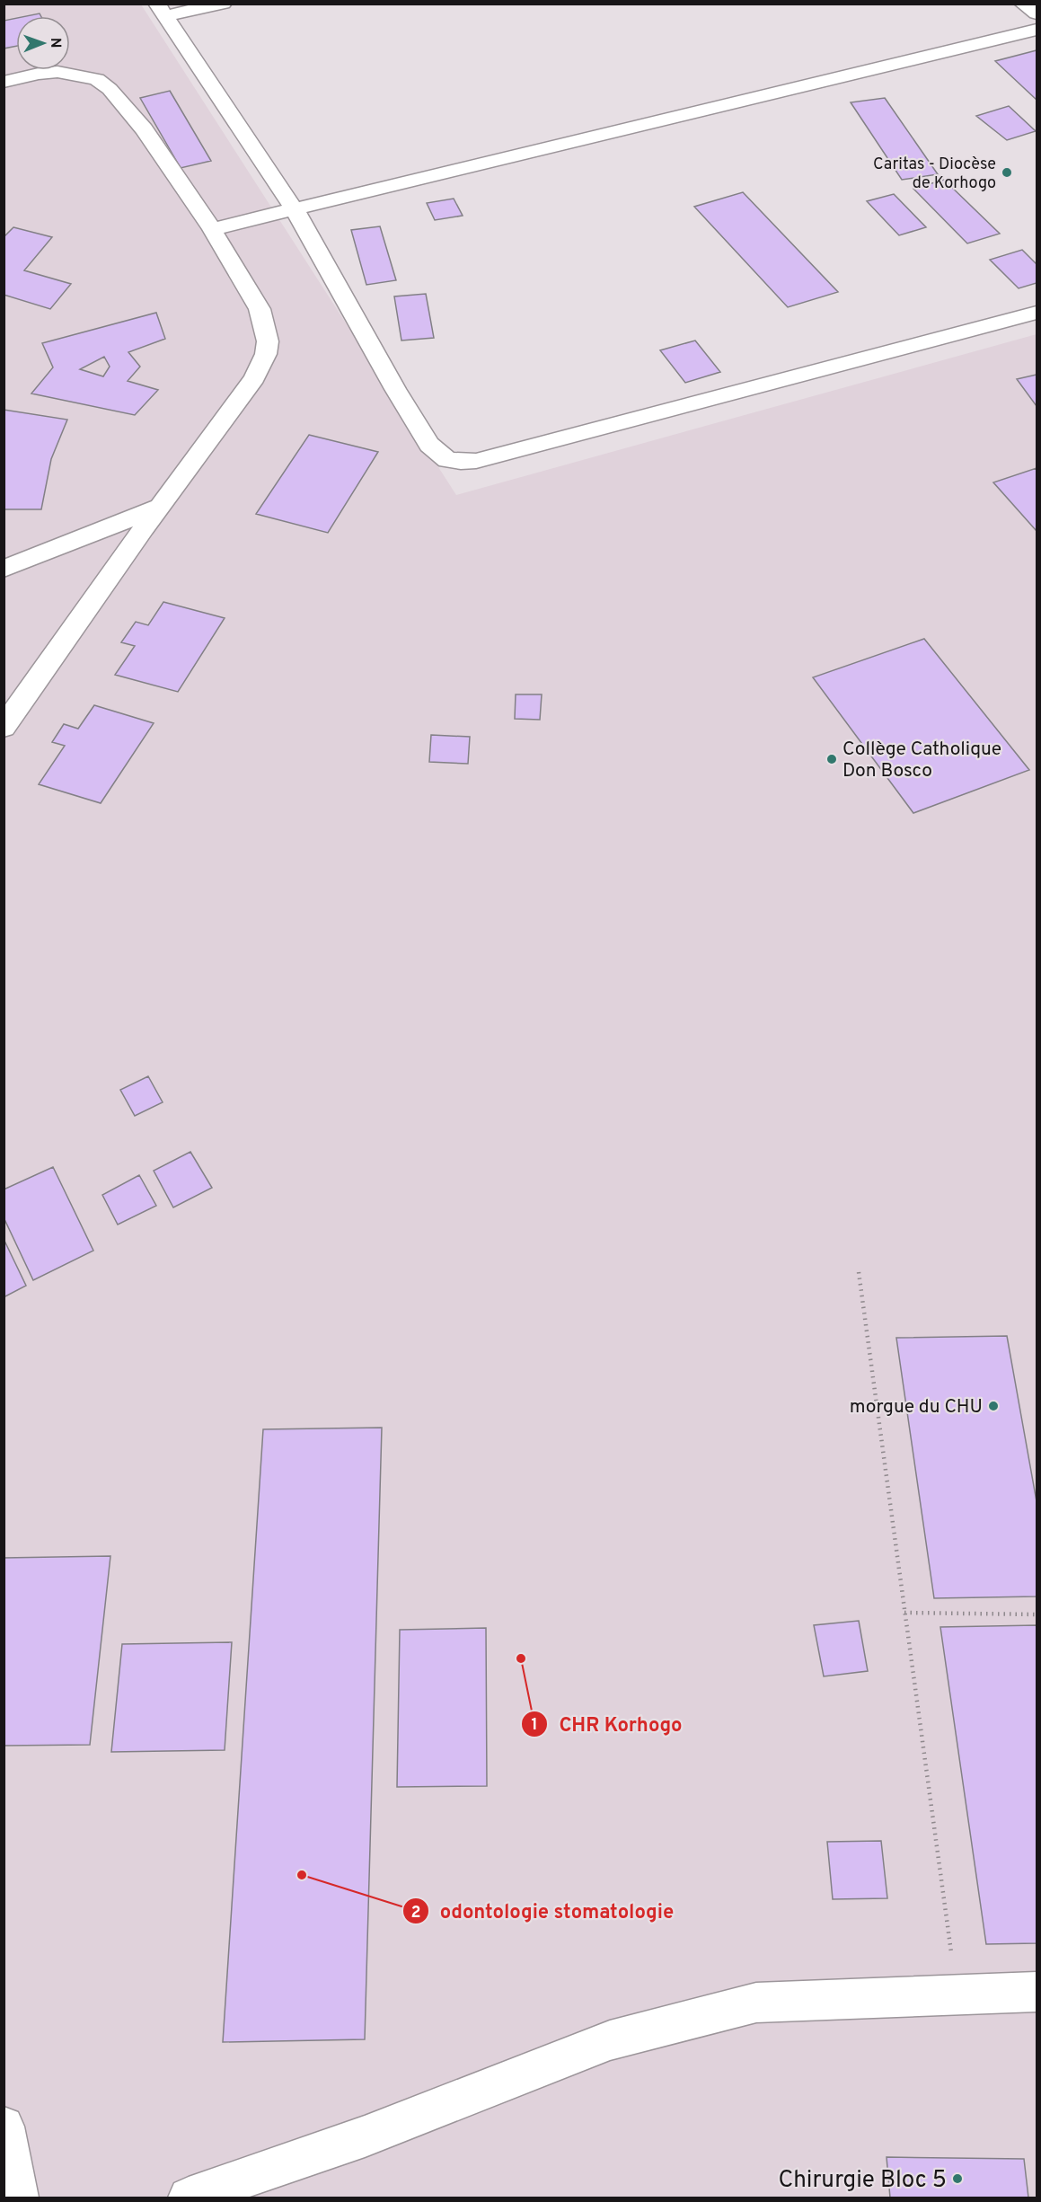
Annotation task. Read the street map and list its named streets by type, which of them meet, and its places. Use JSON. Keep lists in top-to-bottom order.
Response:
{
  "places": [
    "Caritas - Diocèse de Korhogo",
    "Collège Catholique Don Bosco",
    "morgue du CHU",
    "CHR Korhogo",
    "odontologie stomatologie",
    "Chirurgie Bloc 5"
  ],
  "north": "right"
}
